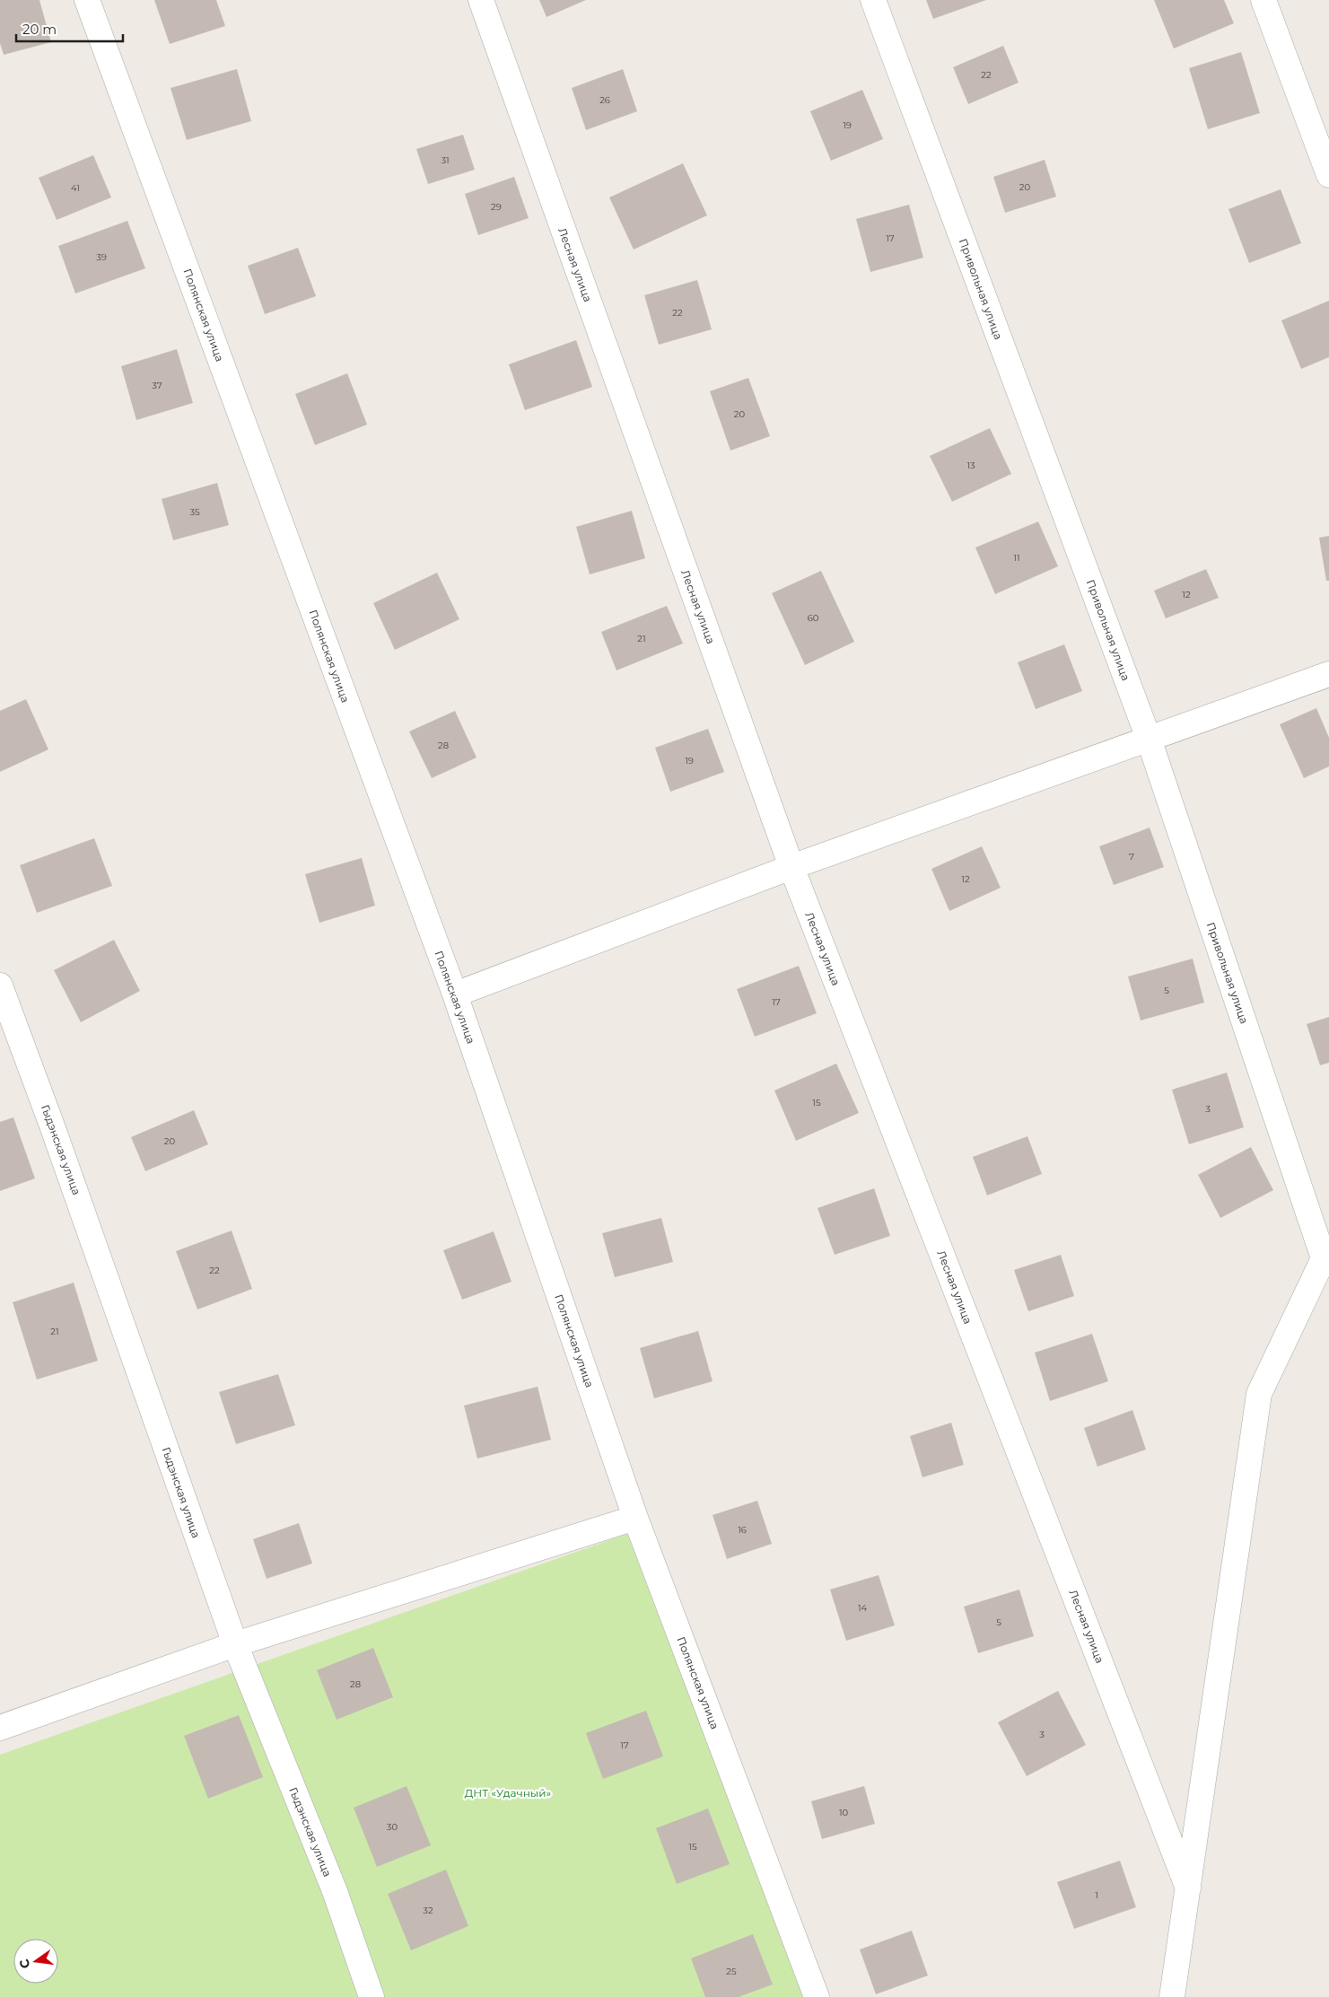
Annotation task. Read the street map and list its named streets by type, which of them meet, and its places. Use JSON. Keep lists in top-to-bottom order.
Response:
{
  "streets": {
    "street": [
      "Лесная улица",
      "Привольная улица",
      "Полянская улица",
      "Гыдэнская улица"
    ]
  },
  "parks": ["ДНТ «Удачный»"],
  "house_numbers": [
    "22",
    "26",
    "19",
    "31",
    "20",
    "41",
    "29",
    "17",
    "39",
    "22",
    "37",
    "20",
    "13",
    "35",
    "11",
    "12",
    "60",
    "21",
    "28",
    "19",
    "7",
    "12",
    "5",
    "17",
    "15",
    "3",
    "20",
    "22",
    "21",
    "16",
    "14",
    "5",
    "28",
    "3",
    "17",
    "10",
    "30",
    "15",
    "1",
    "32",
    "25"
  ],
  "scale_bar": "20 m",
  "north": "left"
}
